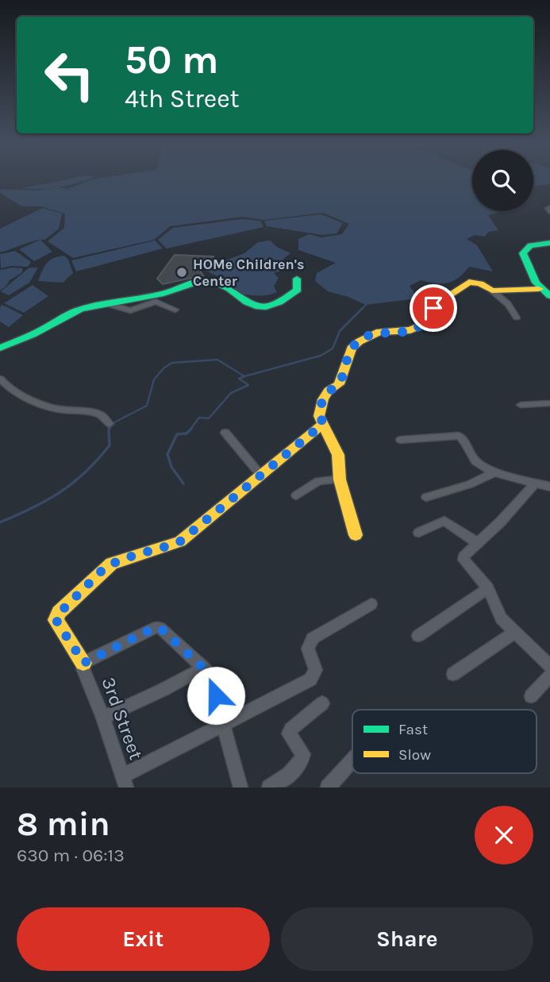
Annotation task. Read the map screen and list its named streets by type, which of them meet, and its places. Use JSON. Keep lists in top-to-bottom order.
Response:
{
  "streets": {
    "street": ["3rd Street"]
  },
  "places": ["HOMe Children's Center"],
  "legend": ["Fast", "Slow"],
  "page": {
    "turn": ["50 m", "4th Street"],
    "heading": ["8 min", "630 m · 06:13"],
    "buttons": ["Exit", "Share"]
  }
}
